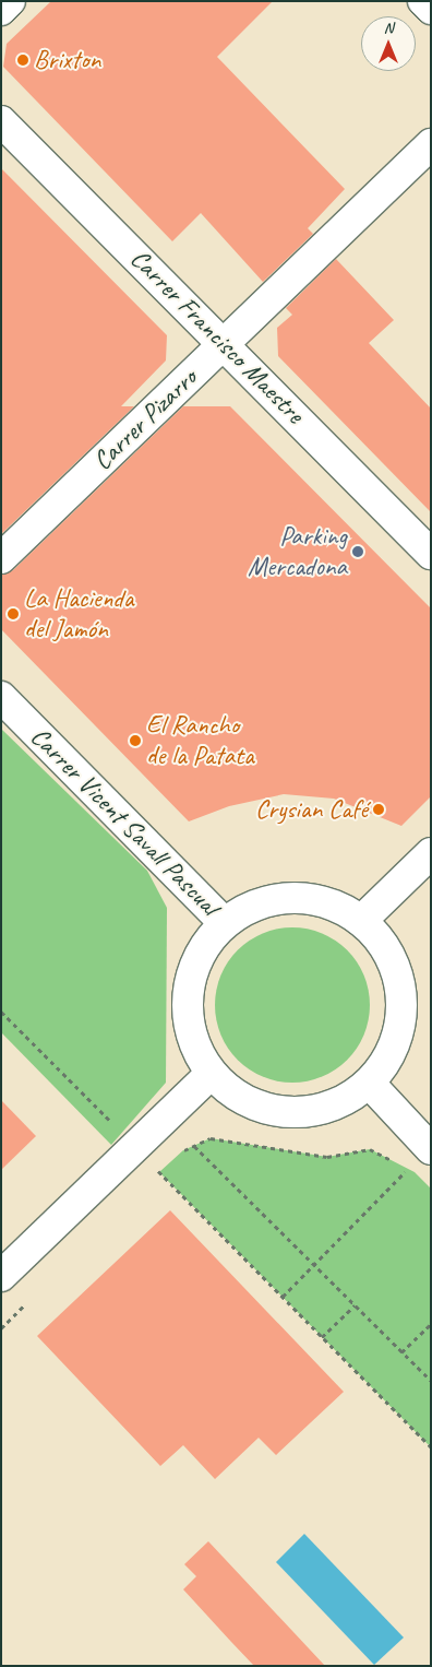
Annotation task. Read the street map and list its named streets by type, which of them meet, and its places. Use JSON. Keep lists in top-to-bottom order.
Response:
{
  "streets": {
    "street": ["Carrer Francisco Maestre", "Carrer Pizarro", "Carrer Vicent Savall Pascual"]
  },
  "crossings": [
    ["Carrer Francisco Maestre", "Carrer Pizarro"]
  ],
  "places": [
    "Brixton",
    "Parking Mercadona",
    "La Hacienda del Jamón",
    "El Rancho de la Patata",
    "Crysian Café"
  ],
  "north": "top"
}
